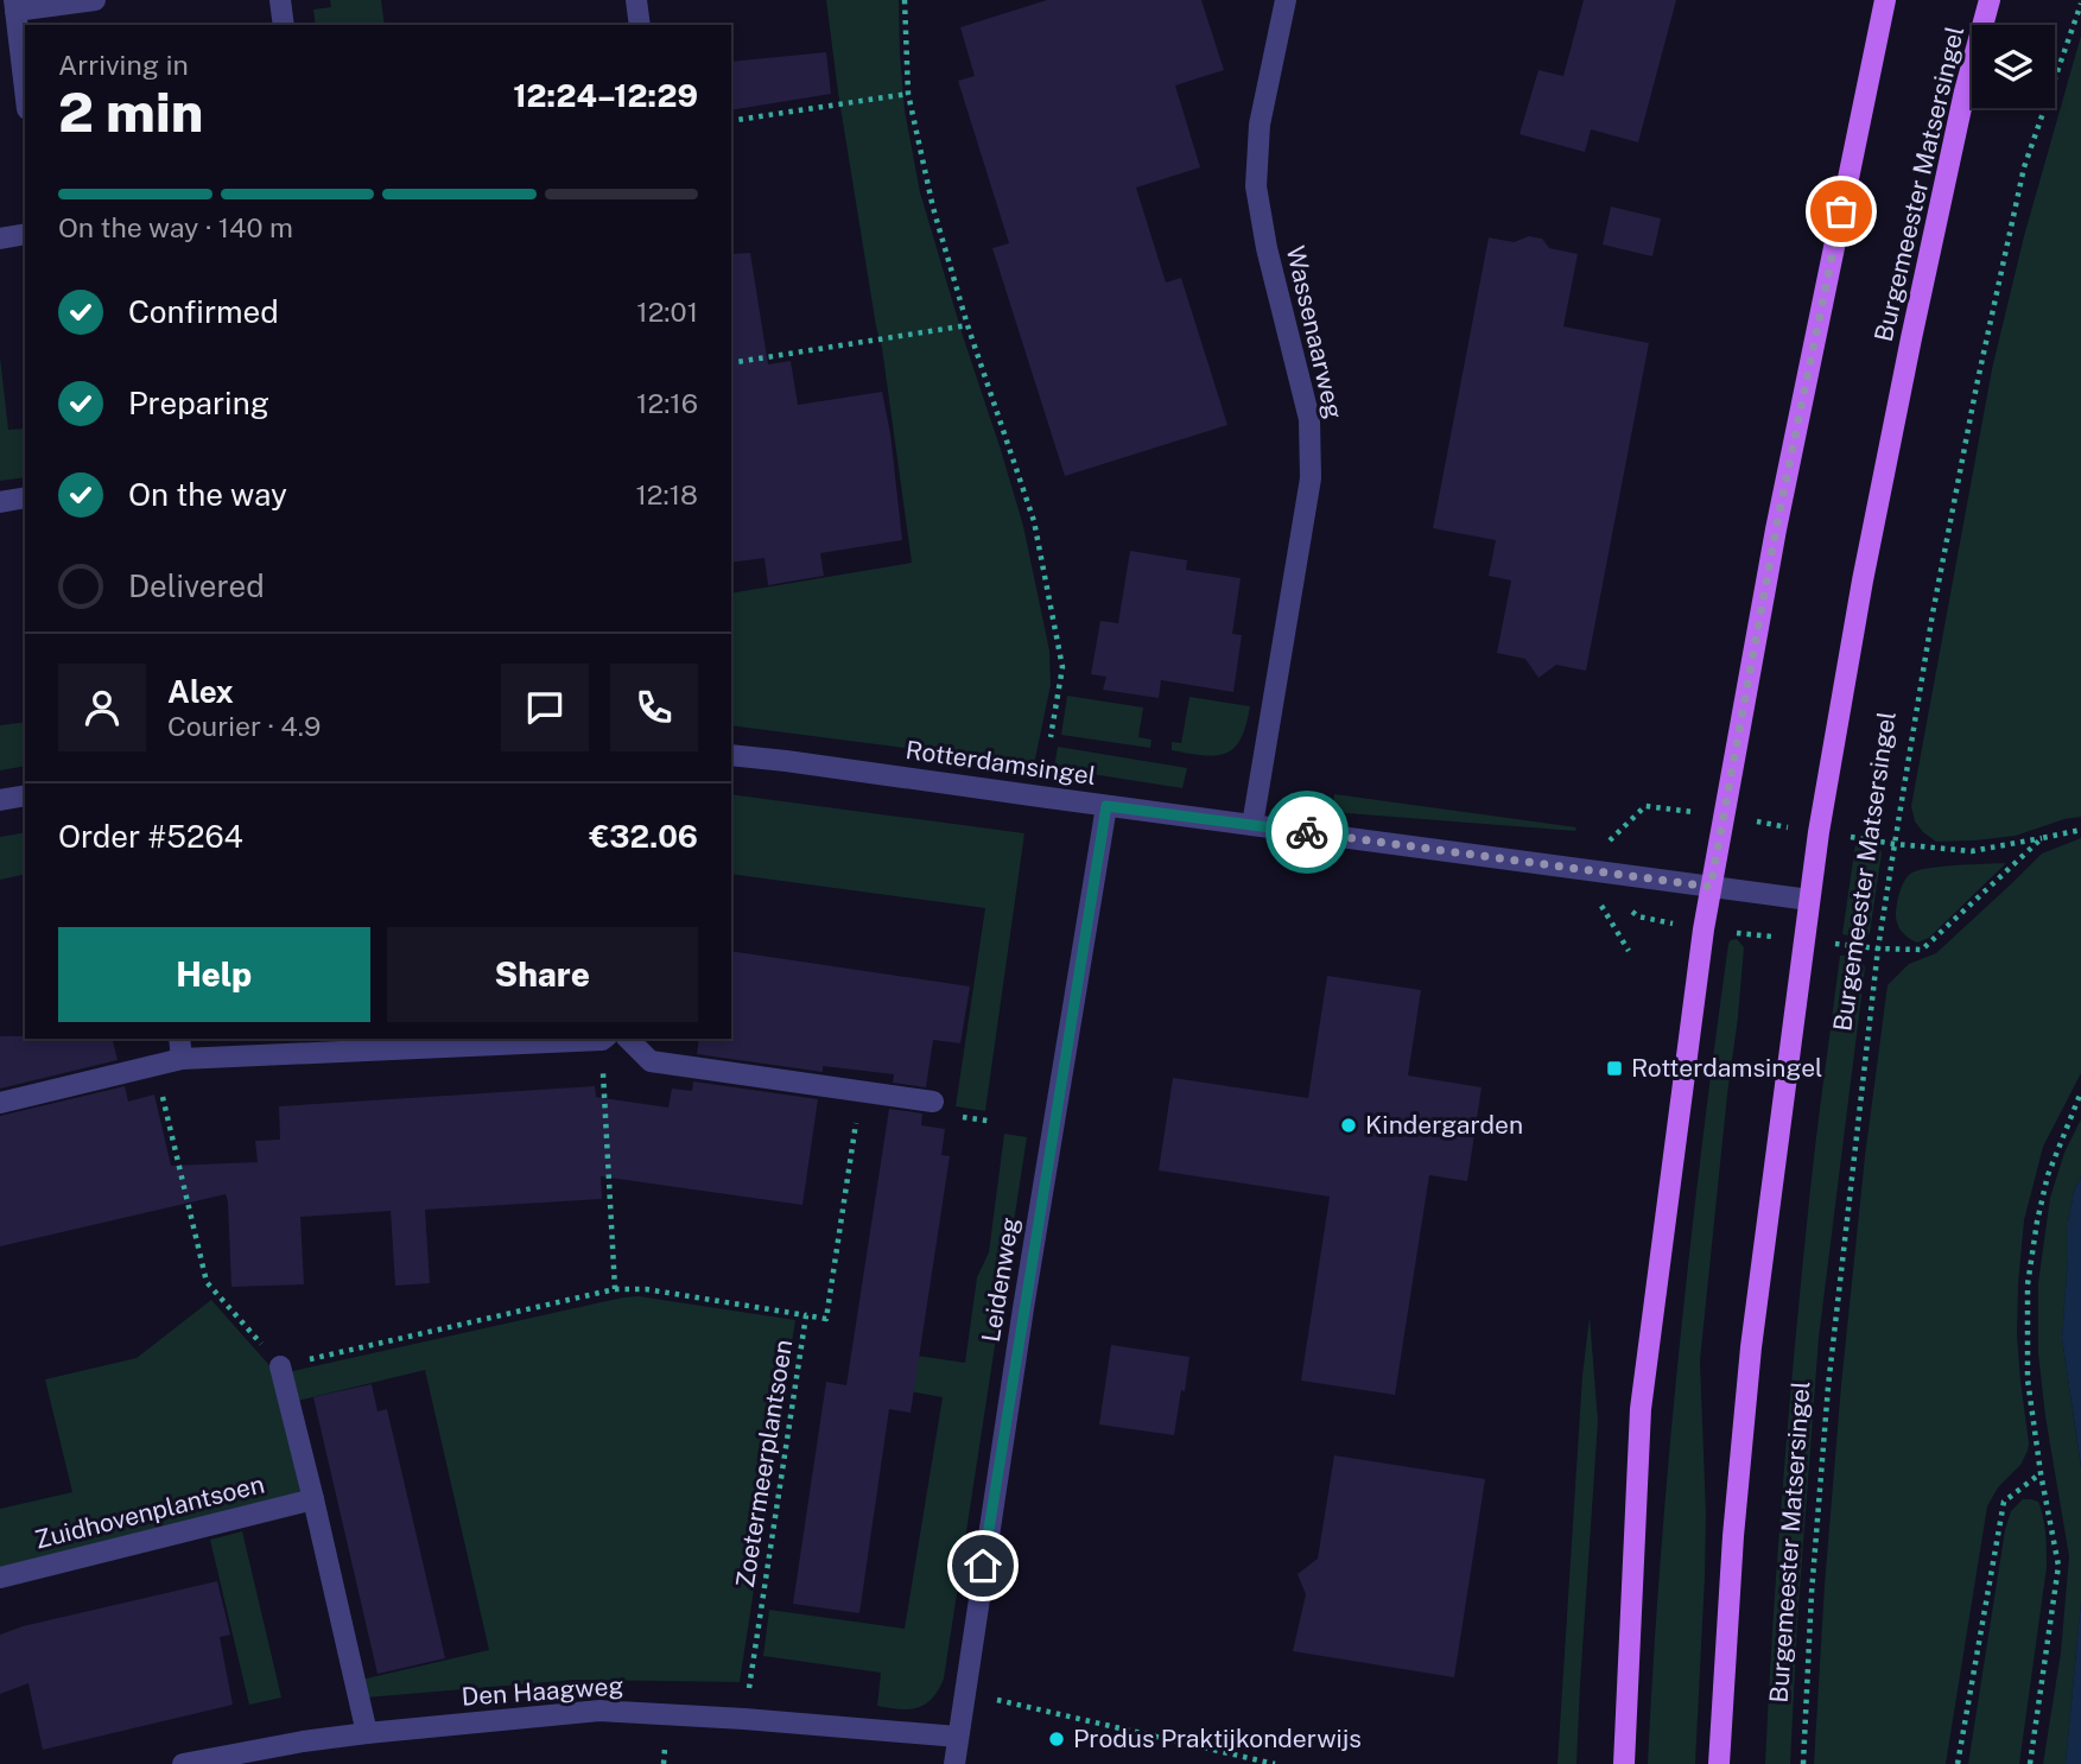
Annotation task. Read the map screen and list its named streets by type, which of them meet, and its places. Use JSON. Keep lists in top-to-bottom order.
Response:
{
  "streets": {
    "main road": ["Burgemeester Matsersingel"],
    "street": [
      "Wassenaarweg",
      "Rotterdamsingel",
      "Leidenweg",
      "Zuidhovenplantsoen",
      "Den Haagweg"
    ],
    "path": ["Zoetermeerplantsoen"]
  },
  "crossings": [
    ["Burgemeester Matsersingel", "Rotterdamsingel"],
    ["Wassenaarweg", "Rotterdamsingel"],
    ["Rotterdamsingel", "Leidenweg"],
    ["Leidenweg", "Den Haagweg"],
    ["Zoetermeerplantsoen", "Den Haagweg"]
  ],
  "places": {
    "transit": ["Rotterdamsingel"],
    "other": ["Kindergarden", "Produs Praktijkonderwijs"]
  },
  "page": {
    "heading": ["2 min", "Arriving in", "12:24–12:29"],
    "panel": [
      "Alex",
      "Courier · 4.9",
      "Order #5264",
      "€32.06"
    ],
    "bar": "On the way · 140 m",
    "list": [
      ["Confirmed", "12:01"],
      ["Preparing", "12:16"],
      ["On the way", "12:18"],
      "Delivered"
    ],
    "buttons": ["Help", "Share"]
  }
}
